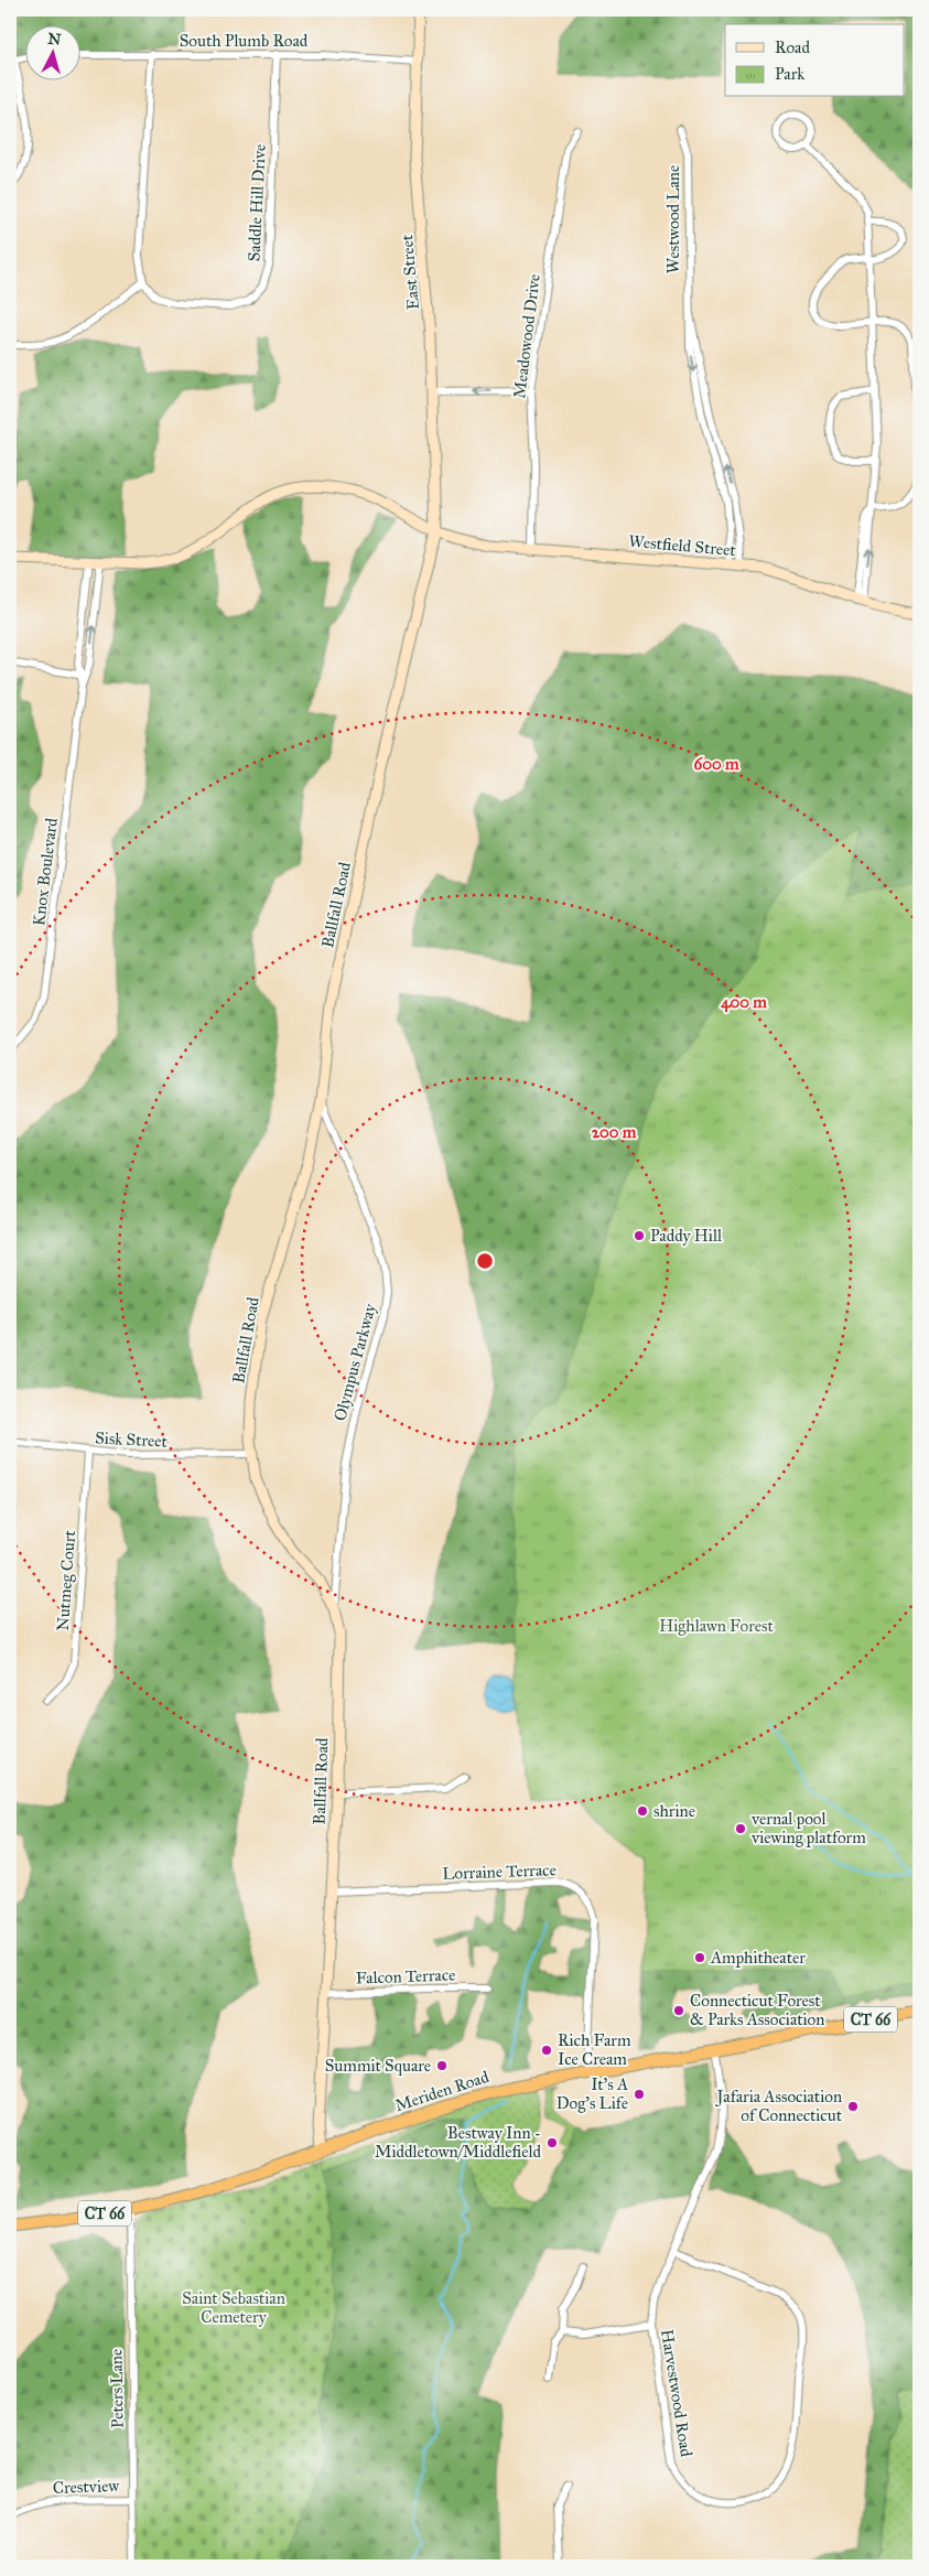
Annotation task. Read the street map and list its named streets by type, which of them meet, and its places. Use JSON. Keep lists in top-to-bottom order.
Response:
{
  "streets": {
    "highway": ["CT 66", "Meriden Road"],
    "main road": ["East Street", "Westfield Street", "Ballfall Road"],
    "street": [
      "South Plumb Road",
      "Saddle Hill Drive",
      "Westwood Lane",
      "Meadowood Drive",
      "Knox Boulevard",
      "Olympus Parkway",
      "Sisk Street",
      "Nutmeg Court",
      "Lorraine Terrace",
      "Falcon Terrace",
      "Peters Lane",
      "Harvestwood Road",
      "Crestview"
    ]
  },
  "crossings": [
    ["South Plumb Road", "Saddle Hill Drive"],
    ["South Plumb Road", "East Street"],
    ["Westwood Lane", "Westfield Street"],
    ["East Street", "Westfield Street"],
    ["East Street", "Ballfall Road"],
    ["Meadowood Drive", "Westfield Street"],
    ["Westfield Street", "Knox Boulevard"],
    ["Westfield Street", "Ballfall Road"],
    ["Ballfall Road", "Olympus Parkway"],
    ["Ballfall Road", "Sisk Street"],
    ["Ballfall Road", "Lorraine Terrace"],
    ["Ballfall Road", "Falcon Terrace"],
    ["Ballfall Road", "Meriden Road"],
    ["Sisk Street", "Nutmeg Court"],
    ["Lorraine Terrace", "Meriden Road"],
    ["Meriden Road", "Peters Lane"],
    ["Peters Lane", "Crestview"]
  ],
  "parks": ["Highlawn Forest", "Saint Sebastian Cemetery"],
  "places": [
    "Paddy Hill",
    "shrine",
    "vernal pool viewing platform",
    "Amphitheater",
    "Connecticut Forest & Parks Association",
    "Rich Farm Ice Cream",
    "Summit Square",
    "It's A Dog's Life",
    "Jafaria Association of Connecticut",
    "Bestway Inn - Middletown/Middlefield"
  ],
  "legend": ["Road", "Park"],
  "north": "top",
  "rings": ["600 m", "400 m", "200 m"]
}
